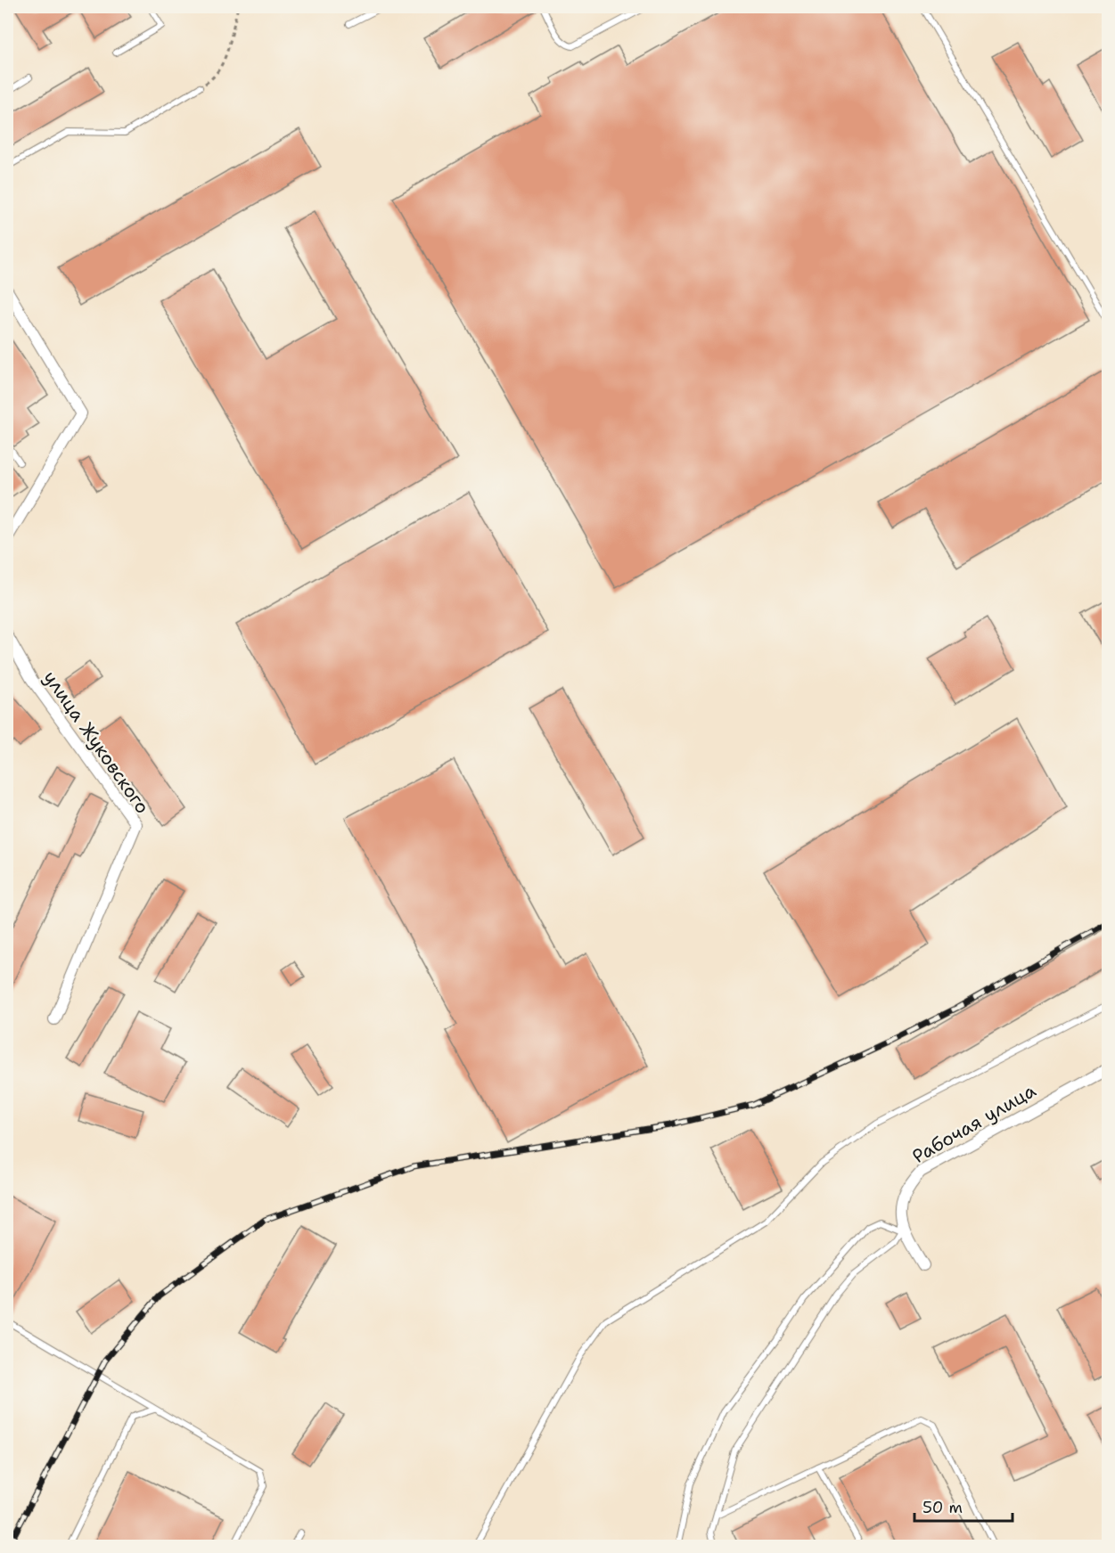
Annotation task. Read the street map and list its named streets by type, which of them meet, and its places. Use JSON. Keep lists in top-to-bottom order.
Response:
{
  "streets": {
    "street": ["улица Жуковского", "Рабочая улица"]
  },
  "scale_bar": "50 m"
}
